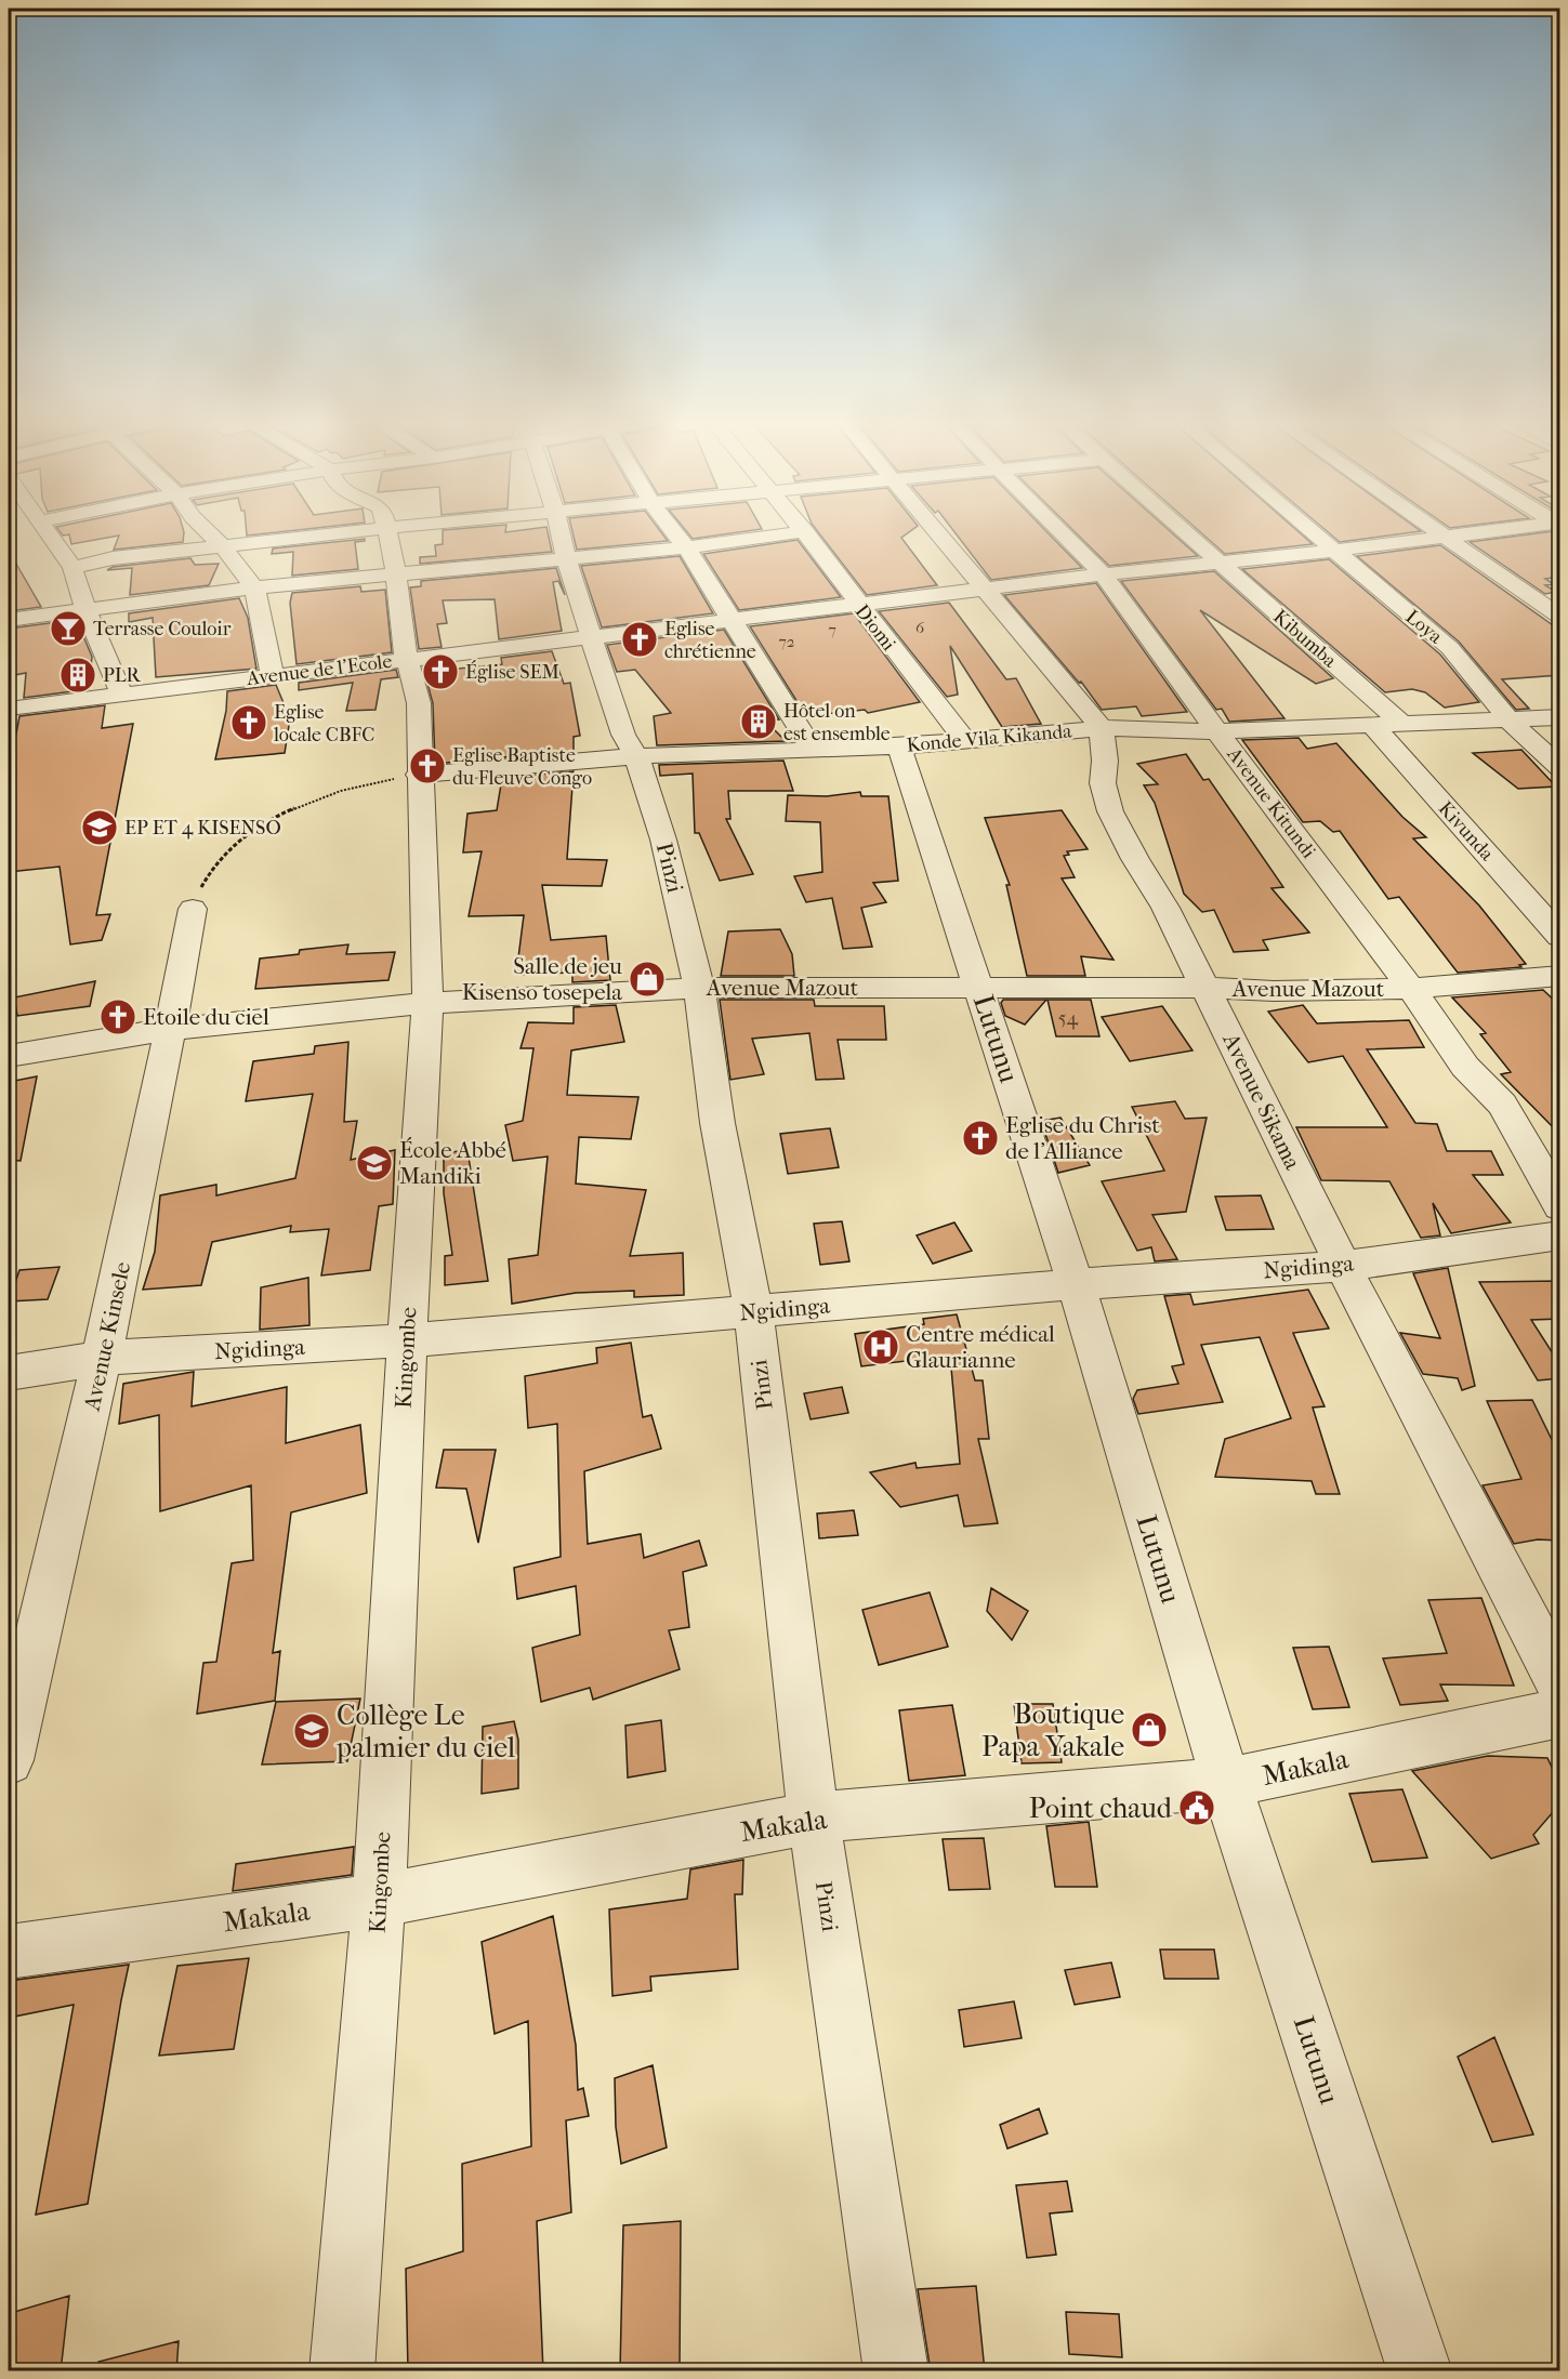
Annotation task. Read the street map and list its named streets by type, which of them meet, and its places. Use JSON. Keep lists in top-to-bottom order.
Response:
{
  "streets": {
    "street": [
      "Loya",
      "Diomi",
      "Kibumba",
      "Avenue de l'Ecole",
      "Konde Vila Kikanda",
      "Avenue Kitundi",
      "Kivunda",
      "Pinzi",
      "Avenue Mazout",
      "Lutunu",
      "Avenue Sikama",
      "Ngidinga",
      "Avenue Kinsele",
      "Kingombe",
      "Makala"
    ]
  },
  "crossings": [
    ["Loya", "Avenue de l'Ecole"],
    ["Loya", "Konde Vila Kikanda"],
    ["Diomi", "Avenue de l'Ecole"],
    ["Diomi", "Konde Vila Kikanda"],
    ["Kibumba", "Avenue de l'Ecole"],
    ["Kibumba", "Konde Vila Kikanda"],
    ["Avenue de l'Ecole", "Avenue Kitundi"],
    ["Avenue de l'Ecole", "Pinzi"],
    ["Avenue de l'Ecole", "Kingombe"],
    ["Konde Vila Kikanda", "Avenue Kitundi"],
    ["Konde Vila Kikanda", "Kivunda"],
    ["Konde Vila Kikanda", "Pinzi"],
    ["Konde Vila Kikanda", "Lutunu"],
    ["Konde Vila Kikanda", "Avenue Sikama"],
    ["Konde Vila Kikanda", "Kingombe"],
    ["Avenue Kitundi", "Avenue Mazout"],
    ["Pinzi", "Avenue Mazout"],
    ["Pinzi", "Ngidinga"],
    ["Pinzi", "Makala"],
    ["Avenue Mazout", "Lutunu"],
    ["Avenue Mazout", "Avenue Sikama"],
    ["Avenue Mazout", "Avenue Kinsele"],
    ["Avenue Mazout", "Kingombe"],
    ["Lutunu", "Ngidinga"],
    ["Lutunu", "Makala"],
    ["Avenue Sikama", "Ngidinga"],
    ["Ngidinga", "Avenue Kinsele"],
    ["Ngidinga", "Kingombe"],
    ["Kingombe", "Makala"]
  ],
  "places": {
    "bar": ["Terrasse Couloir"],
    "church": [
      "Eglise chrétienne",
      "Église SEM",
      "Eglise locale CBFC",
      "Eglise Baptiste du Fleuve Congo",
      "Etoile du ciel",
      "Eglise du Christ de l'Alliance"
    ],
    "building": ["PLR", "Hôtel on est ensemble"],
    "school or university": ["EP ET 4 KISENSO", "École Abbé Mandiki", "Collège Le palmier du ciel"],
    "shop": ["Salle de jeu Kisenso tosepela", "Boutique Papa Yakale"],
    "hospital": ["Centre médical Glaurianne"],
    "public building": ["Point chaud"]
  },
  "house_numbers": [
    "6",
    "7",
    "72",
    "54"
  ]
}
